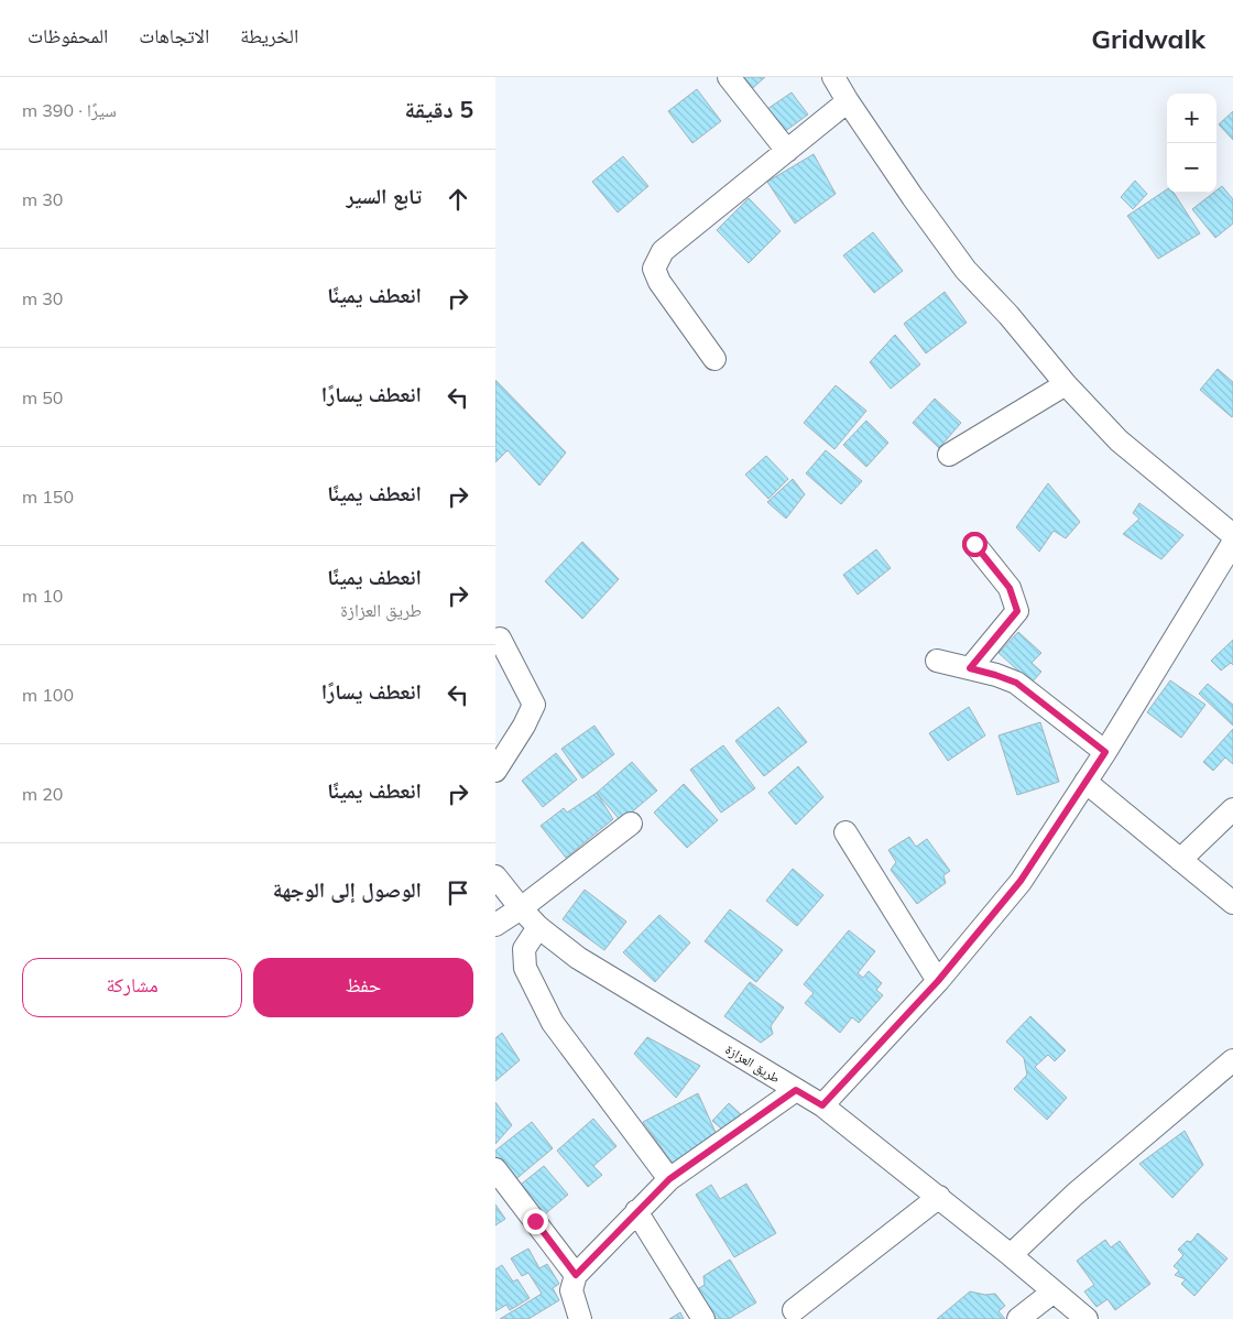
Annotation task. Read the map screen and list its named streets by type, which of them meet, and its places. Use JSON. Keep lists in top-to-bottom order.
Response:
{
  "streets": {
    "street": ["طريق العزازة"]
  },
  "page": {
    "header": "Gridwalk",
    "nav": ["الخريطة", "الاتجاهات", "المحفوظات"],
    "heading": ["5 دقيقة", "سيرًا · 390 m"],
    "map_buttons": ["+", "−"],
    "list": [
      ["تابع السير", "30 m"],
      ["انعطف يمينًا", "30 m"],
      ["انعطف يسارًا", "50 m"],
      ["انعطف يمينًا", "150 m"],
      ["انعطف يمينًا", "طريق العزازة", "10 m"],
      ["انعطف يسارًا", "100 m"],
      ["انعطف يمينًا", "20 m"],
      "الوصول إلى الوجهة"
    ],
    "buttons": ["حفظ", "مشاركة"]
  }
}
